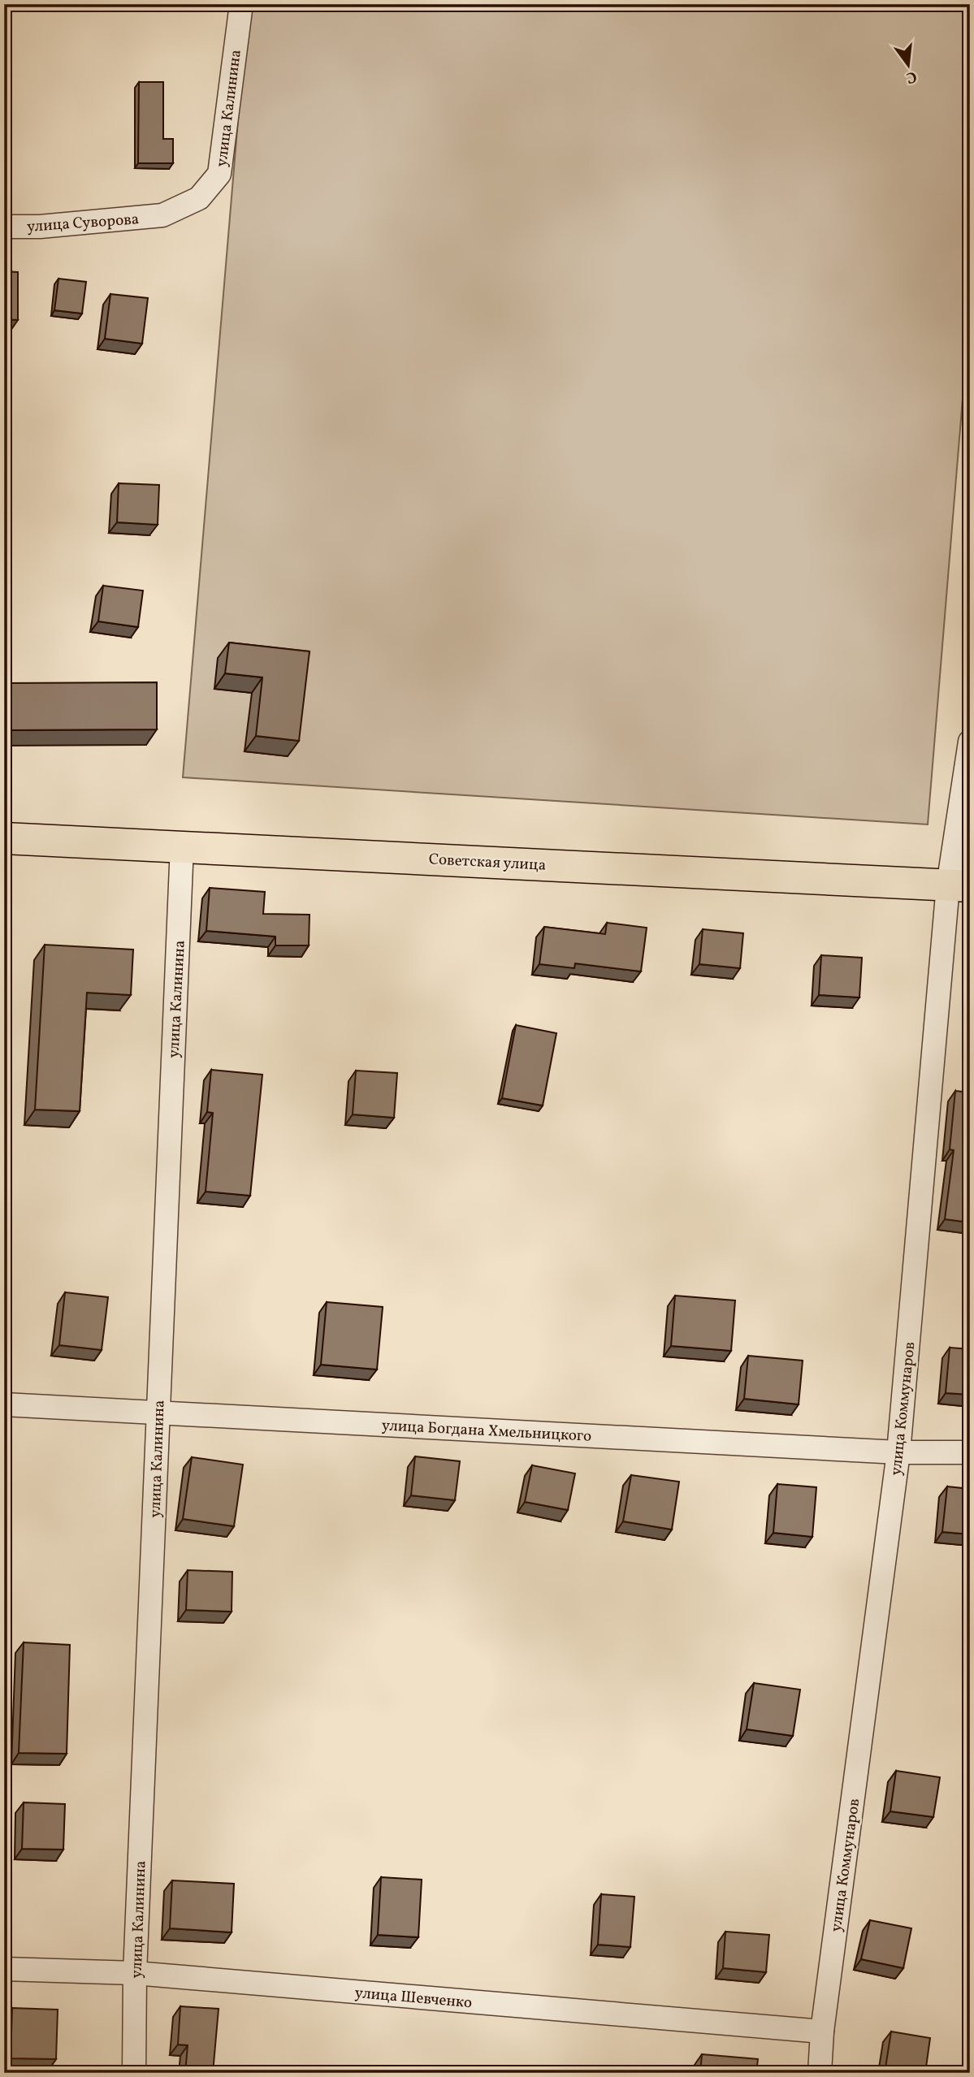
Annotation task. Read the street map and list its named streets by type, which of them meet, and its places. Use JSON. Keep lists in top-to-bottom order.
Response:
{
  "streets": {
    "highway": ["Советская улица"],
    "street": [
      "улица Калинина",
      "улица Суворова",
      "улица Коммунаров",
      "улица Богдана Хмельницкого",
      "улица Шевченко"
    ]
  },
  "crossings": [
    ["улица Калинина", "улица Суворова"],
    ["улица Калинина", "Советская улица"],
    ["улица Калинина", "улица Богдана Хмельницкого"],
    ["улица Калинина", "улица Шевченко"],
    ["Советская улица", "улица Коммунаров"],
    ["улица Коммунаров", "улица Богдана Хмельницкого"],
    ["улица Коммунаров", "улица Шевченко"]
  ],
  "north": "bottom"
}
